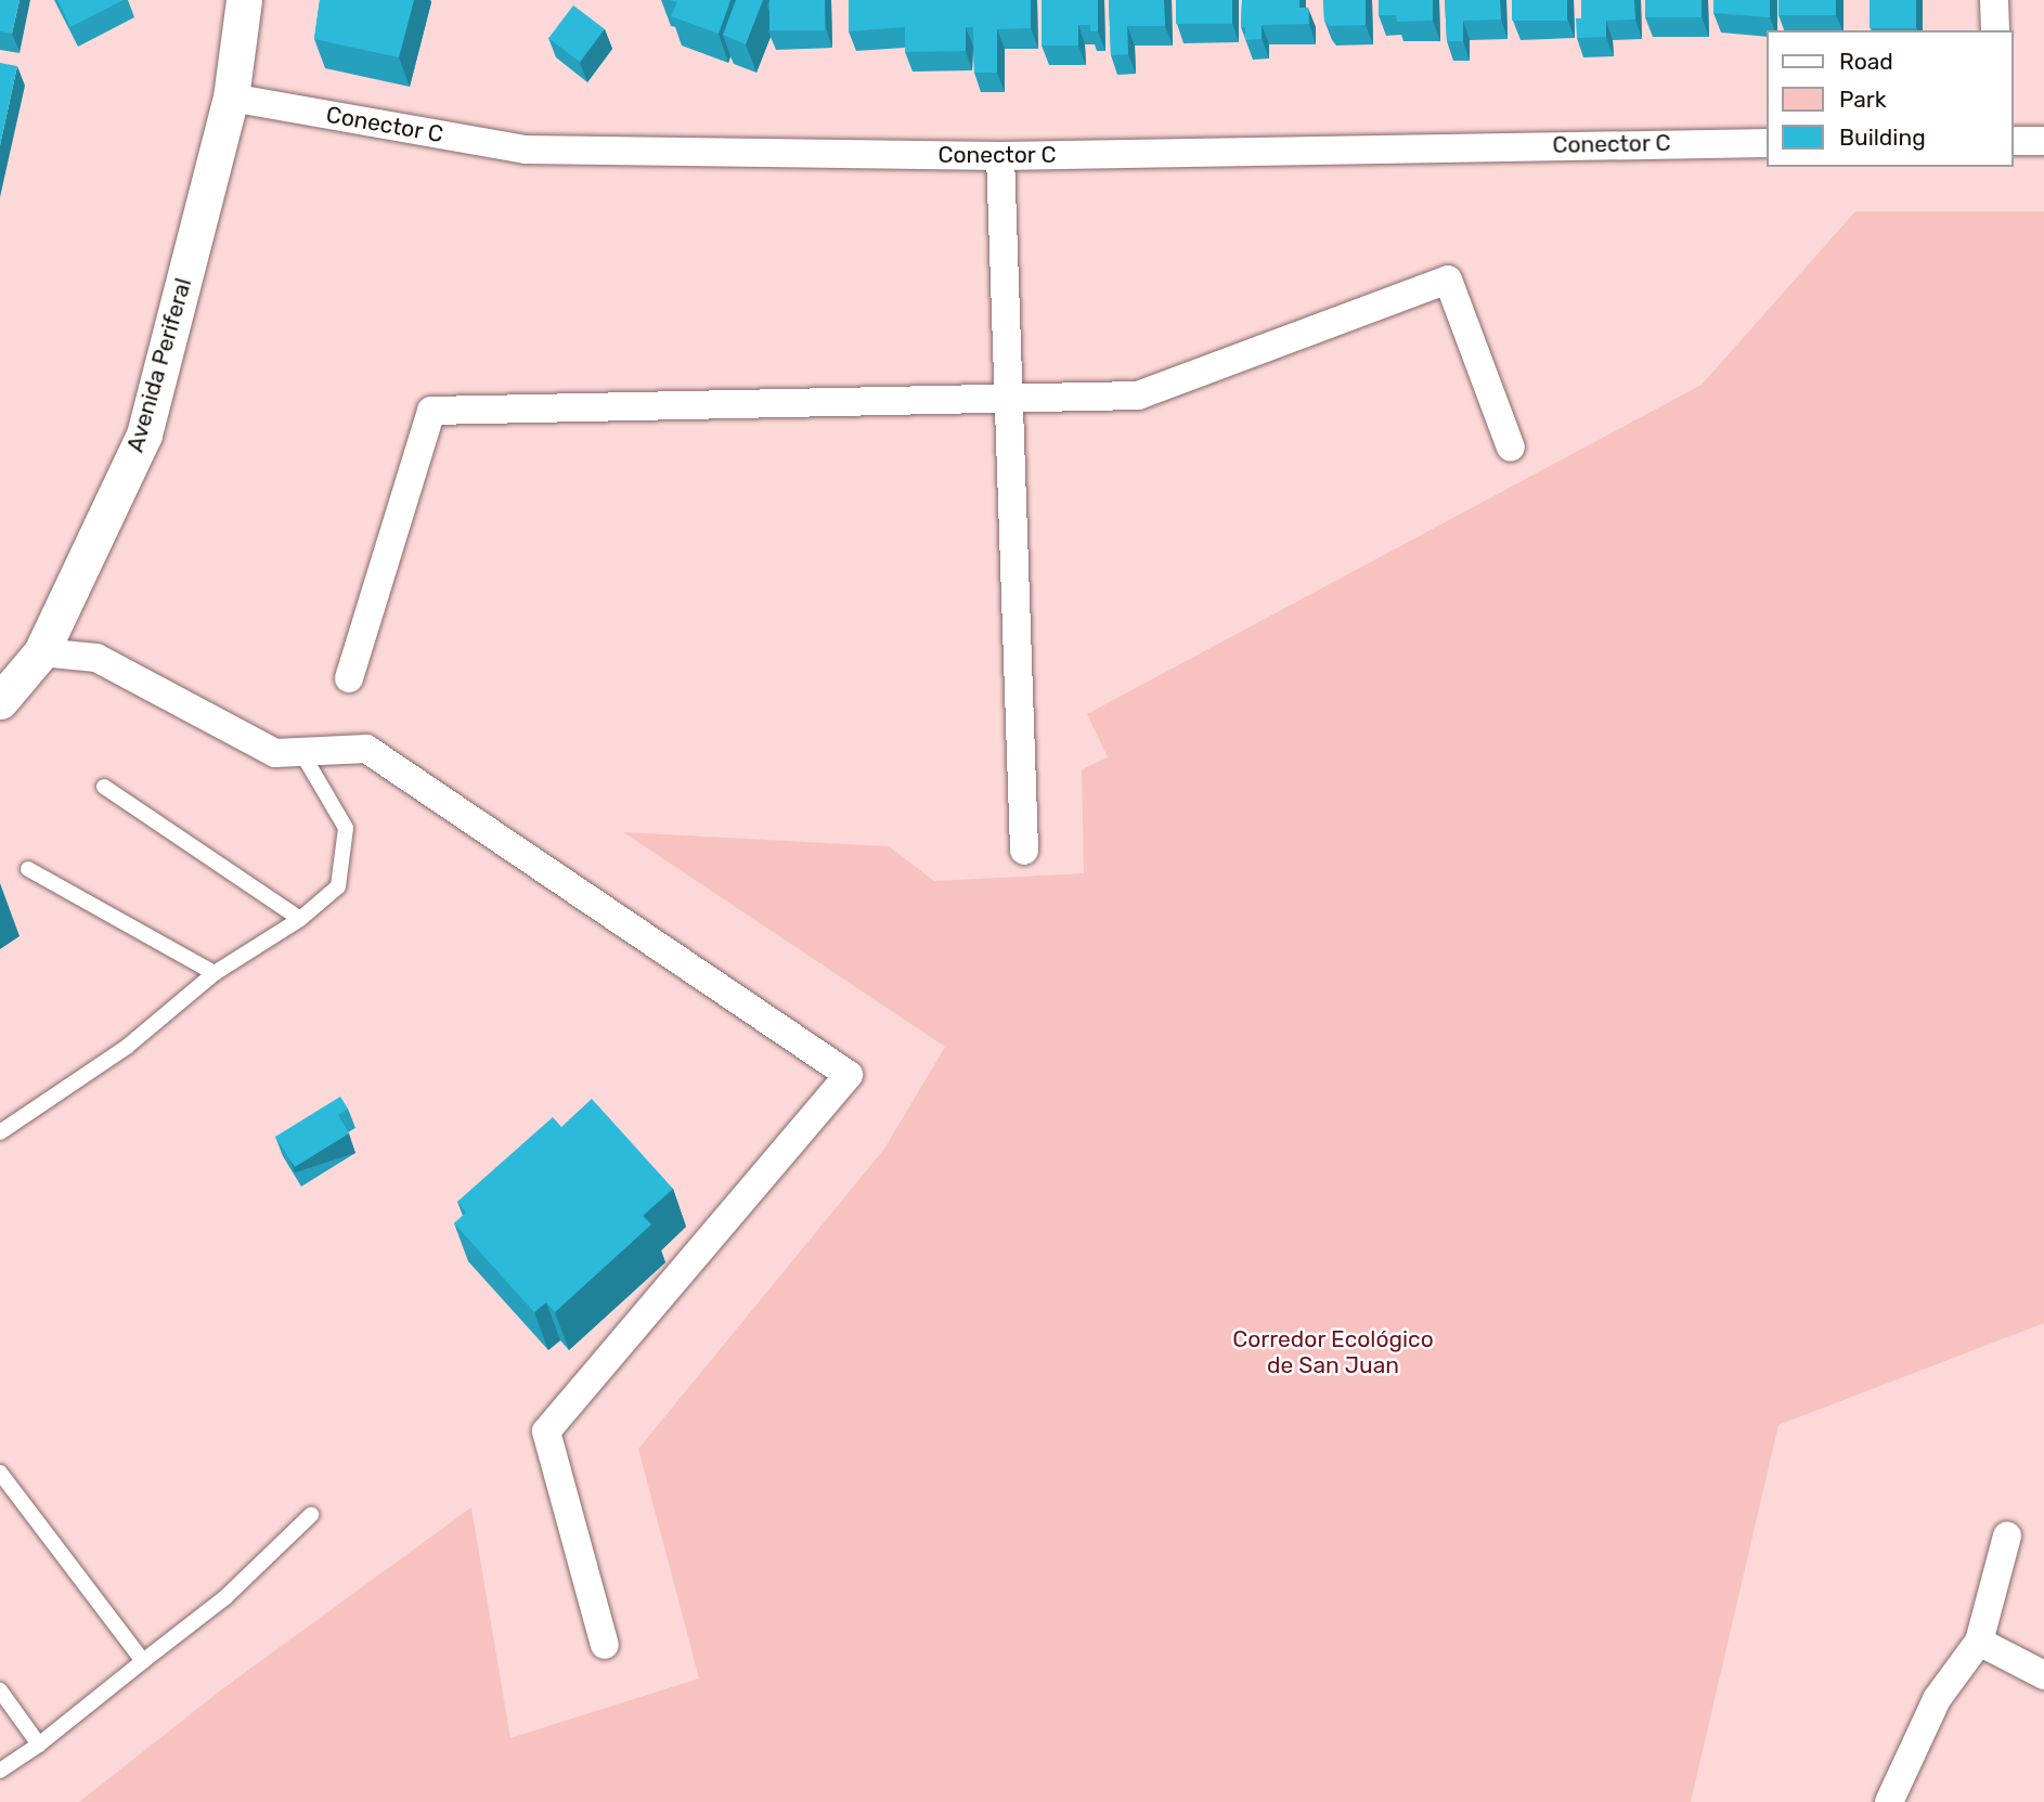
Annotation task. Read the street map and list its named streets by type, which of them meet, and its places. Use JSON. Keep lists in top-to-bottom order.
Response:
{
  "streets": {
    "street": ["Conector C", "Avenida Periferal"]
  },
  "crossings": [
    ["Conector C", "Avenida Periferal"]
  ],
  "parks": ["Corredor Ecológico de San Juan"],
  "legend": ["Road", "Park", "Building"]
}
